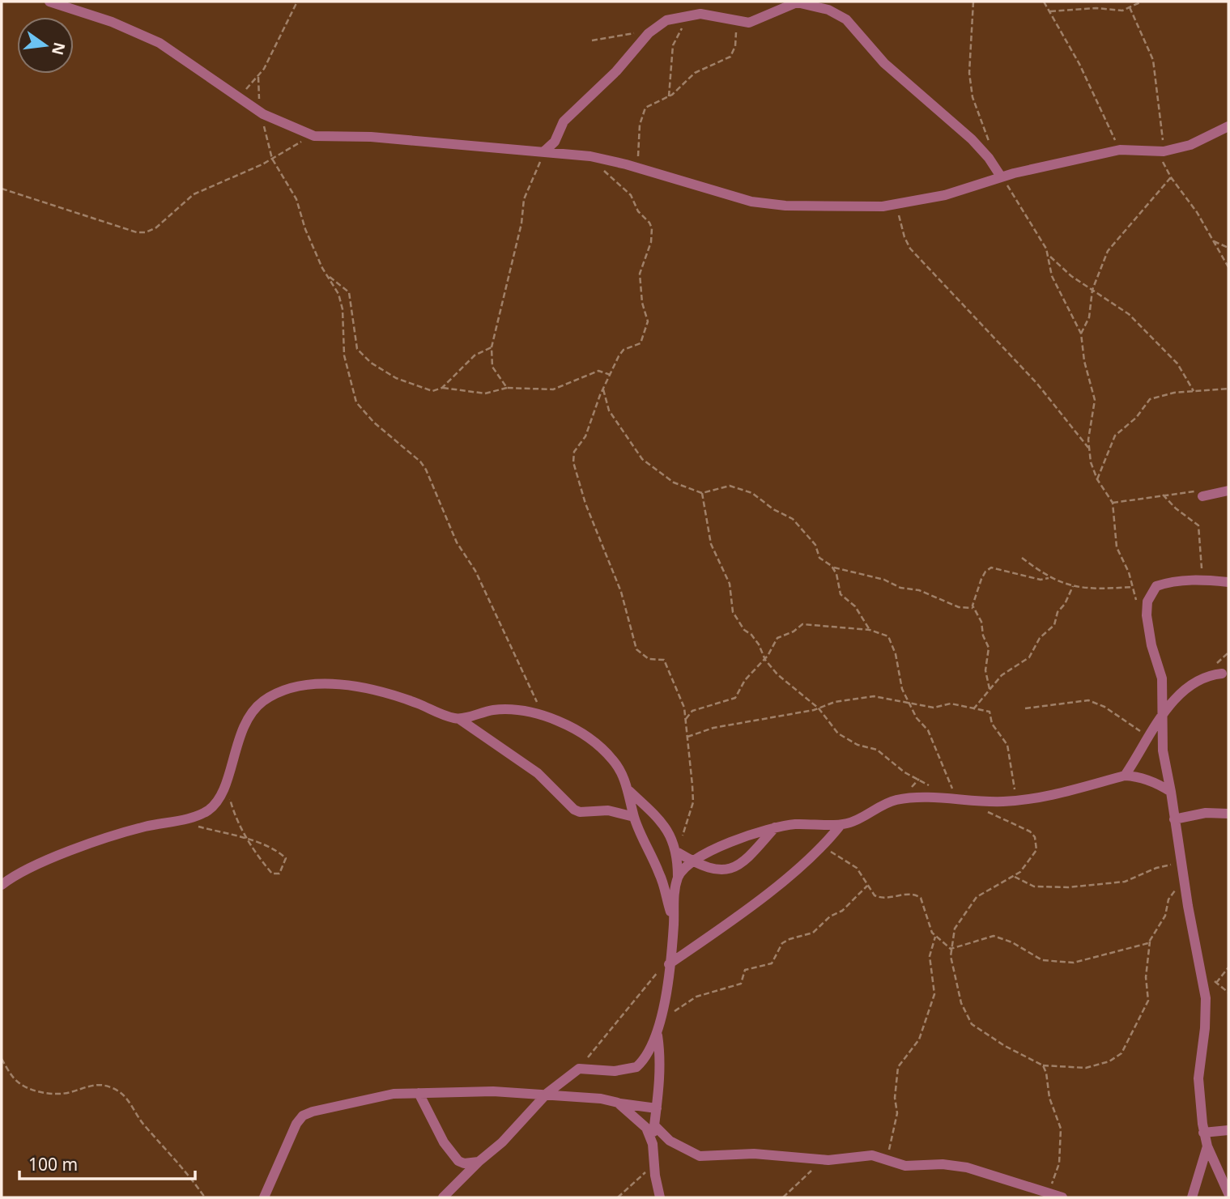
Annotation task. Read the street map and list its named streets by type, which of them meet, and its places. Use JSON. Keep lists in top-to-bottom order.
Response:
{
  "scale_bar": "100 m",
  "north": "right"
}
